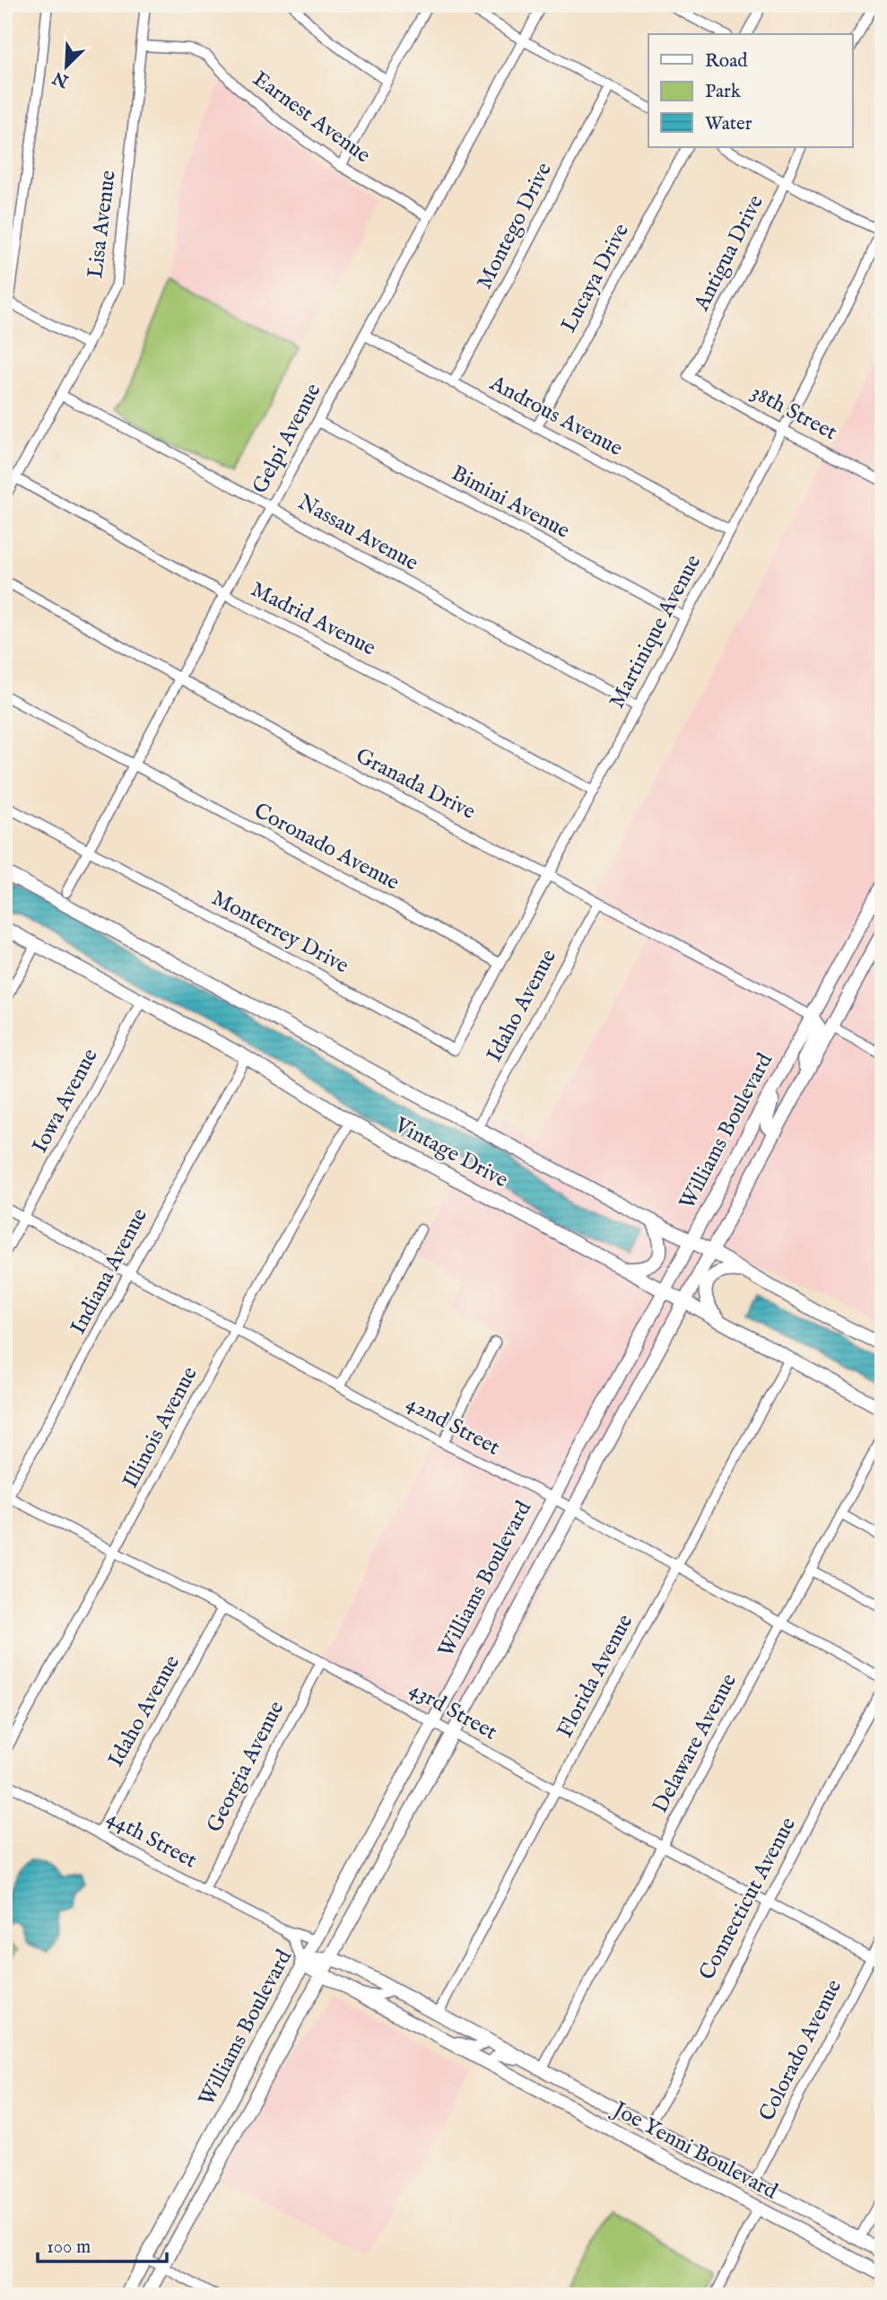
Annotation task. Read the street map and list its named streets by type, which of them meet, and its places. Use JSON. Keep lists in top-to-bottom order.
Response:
{
  "streets": {
    "street": [
      "Earnest Avenue",
      "Lisa Avenue",
      "Montego Drive",
      "Antigua Drive",
      "Lucaya Drive",
      "38th Street",
      "Androus Avenue",
      "Gelpi Avenue",
      "Bimini Avenue",
      "Nassau Avenue",
      "Madrid Avenue",
      "Martinique Avenue",
      "Granada Drive",
      "Coronado Avenue",
      "Monterrey Drive",
      "Idaho Avenue",
      "Iowa Avenue",
      "Williams Boulevard",
      "Vintage Drive",
      "Indiana Avenue",
      "42nd Street",
      "Illinois Avenue",
      "Florida Avenue",
      "43rd Street",
      "Delaware Avenue",
      "Georgia Avenue",
      "44th Street",
      "Connecticut Avenue",
      "Colorado Avenue",
      "Joe Yenni Boulevard"
    ]
  },
  "crossings": [
    ["Earnest Avenue", "Lisa Avenue"],
    ["Earnest Avenue", "Gelpi Avenue"],
    ["Lisa Avenue", "Nassau Avenue"],
    ["Lisa Avenue", "Madrid Avenue"],
    ["Montego Drive", "Androus Avenue"],
    ["Antigua Drive", "38th Street"],
    ["Lucaya Drive", "Androus Avenue"],
    ["38th Street", "Martinique Avenue"],
    ["Androus Avenue", "Gelpi Avenue"],
    ["Androus Avenue", "Martinique Avenue"],
    ["Gelpi Avenue", "Bimini Avenue"],
    ["Gelpi Avenue", "Nassau Avenue"],
    ["Gelpi Avenue", "Madrid Avenue"],
    ["Gelpi Avenue", "Granada Drive"],
    ["Gelpi Avenue", "Coronado Avenue"],
    ["Gelpi Avenue", "Monterrey Drive"],
    ["Bimini Avenue", "Martinique Avenue"],
    ["Nassau Avenue", "Martinique Avenue"],
    ["Madrid Avenue", "Martinique Avenue"],
    ["Martinique Avenue", "Granada Drive"],
    ["Martinique Avenue", "Coronado Avenue"],
    ["Martinique Avenue", "Monterrey Drive"],
    ["Granada Drive", "Idaho Avenue"],
    ["Granada Drive", "Williams Boulevard"],
    ["Idaho Avenue", "Vintage Drive"],
    ["Idaho Avenue", "43rd Street"],
    ["Idaho Avenue", "44th Street"],
    ["Iowa Avenue", "Vintage Drive"],
    ["Iowa Avenue", "42nd Street"],
    ["Williams Boulevard", "Vintage Drive"],
    ["Williams Boulevard", "42nd Street"],
    ["Williams Boulevard", "43rd Street"],
    ["Williams Boulevard", "44th Street"],
    ["Williams Boulevard", "Joe Yenni Boulevard"],
    ["Vintage Drive", "Indiana Avenue"],
    ["Vintage Drive", "Illinois Avenue"],
    ["Vintage Drive", "Florida Avenue"],
    ["Indiana Avenue", "42nd Street"],
    ["Indiana Avenue", "43rd Street"],
    ["42nd Street", "Illinois Avenue"],
    ["42nd Street", "Florida Avenue"],
    ["42nd Street", "Delaware Avenue"],
    ["Illinois Avenue", "43rd Street"],
    ["Florida Avenue", "43rd Street"],
    ["Florida Avenue", "Joe Yenni Boulevard"],
    ["43rd Street", "Delaware Avenue"],
    ["43rd Street", "Georgia Avenue"],
    ["43rd Street", "Connecticut Avenue"],
    ["43rd Street", "Colorado Avenue"],
    ["Delaware Avenue", "Joe Yenni Boulevard"],
    ["Georgia Avenue", "44th Street"],
    ["44th Street", "Joe Yenni Boulevard"],
    ["Connecticut Avenue", "Joe Yenni Boulevard"],
    ["Colorado Avenue", "Joe Yenni Boulevard"]
  ],
  "legend": ["Road", "Park", "Water"],
  "scale_bar": "100 m",
  "north": "bottom left"
}
